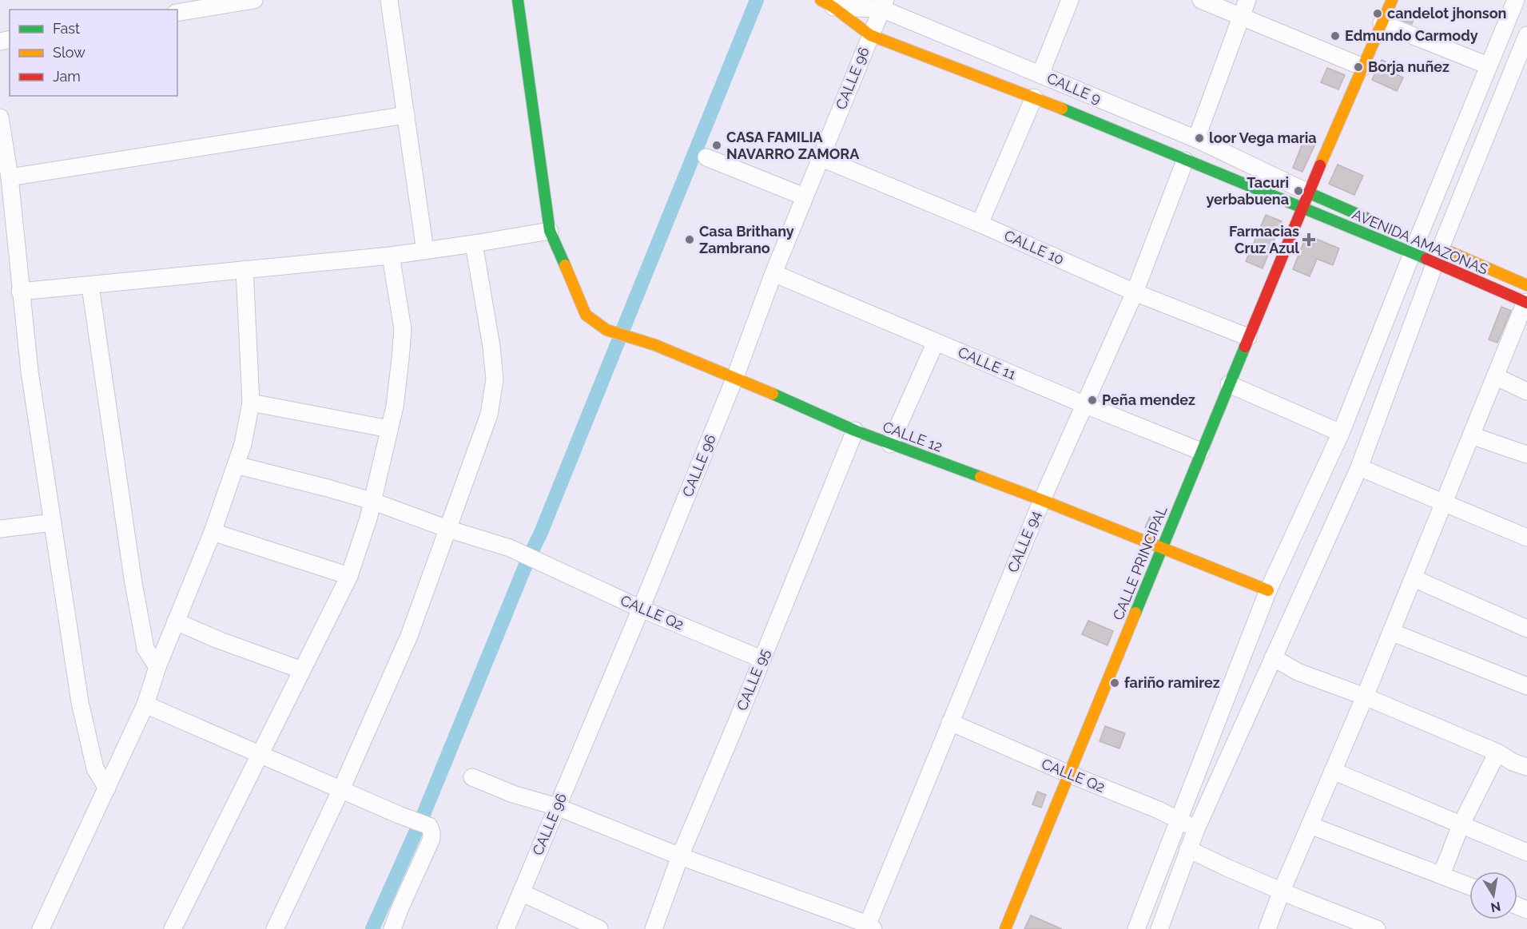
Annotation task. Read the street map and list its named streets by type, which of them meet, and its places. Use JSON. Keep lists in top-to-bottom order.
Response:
{
  "streets": {
    "street": [
      "CALLE 96",
      "CALLE 9",
      "AVENIDA AMAZONAS",
      "CALLE 10",
      "CALLE 11",
      "CALLE 12",
      "CALLE 94",
      "CALLE PRINCIPAL",
      "CALLE Q2",
      "CALLE 95"
    ]
  },
  "crossings": [
    ["CALLE 96", "CALLE 9"],
    ["CALLE 96", "CALLE 10"],
    ["CALLE 96", "CALLE 11"],
    ["CALLE 96", "CALLE 12"],
    ["CALLE 96", "CALLE Q2"],
    ["CALLE 9", "AVENIDA AMAZONAS"],
    ["CALLE 9", "CALLE 94"],
    ["CALLE 9", "CALLE PRINCIPAL"],
    ["AVENIDA AMAZONAS", "CALLE PRINCIPAL"],
    ["CALLE 10", "CALLE 94"],
    ["CALLE 10", "CALLE PRINCIPAL"],
    ["CALLE 11", "CALLE 94"],
    ["CALLE 11", "CALLE PRINCIPAL"],
    ["CALLE 12", "CALLE 94"],
    ["CALLE 12", "CALLE PRINCIPAL"],
    ["CALLE 12", "CALLE 95"],
    ["CALLE 94", "CALLE Q2"],
    ["CALLE PRINCIPAL", "CALLE Q2"],
    ["CALLE Q2", "CALLE 95"]
  ],
  "places": {
    "other": [
      "candelot jhonson",
      "Edmundo Carmody",
      "Borja nuñez",
      "loor Vega maria",
      "CASA FAMILIA NAVARRO ZAMORA",
      "Tacuri yerbabuena",
      "Casa Brithany Zambrano",
      "Peña mendez",
      "fariño ramirez"
    ],
    "health": ["Farmacias Cruz Azul"]
  },
  "legend": ["Fast", "Slow", "Jam"],
  "north": "bottom"
}
